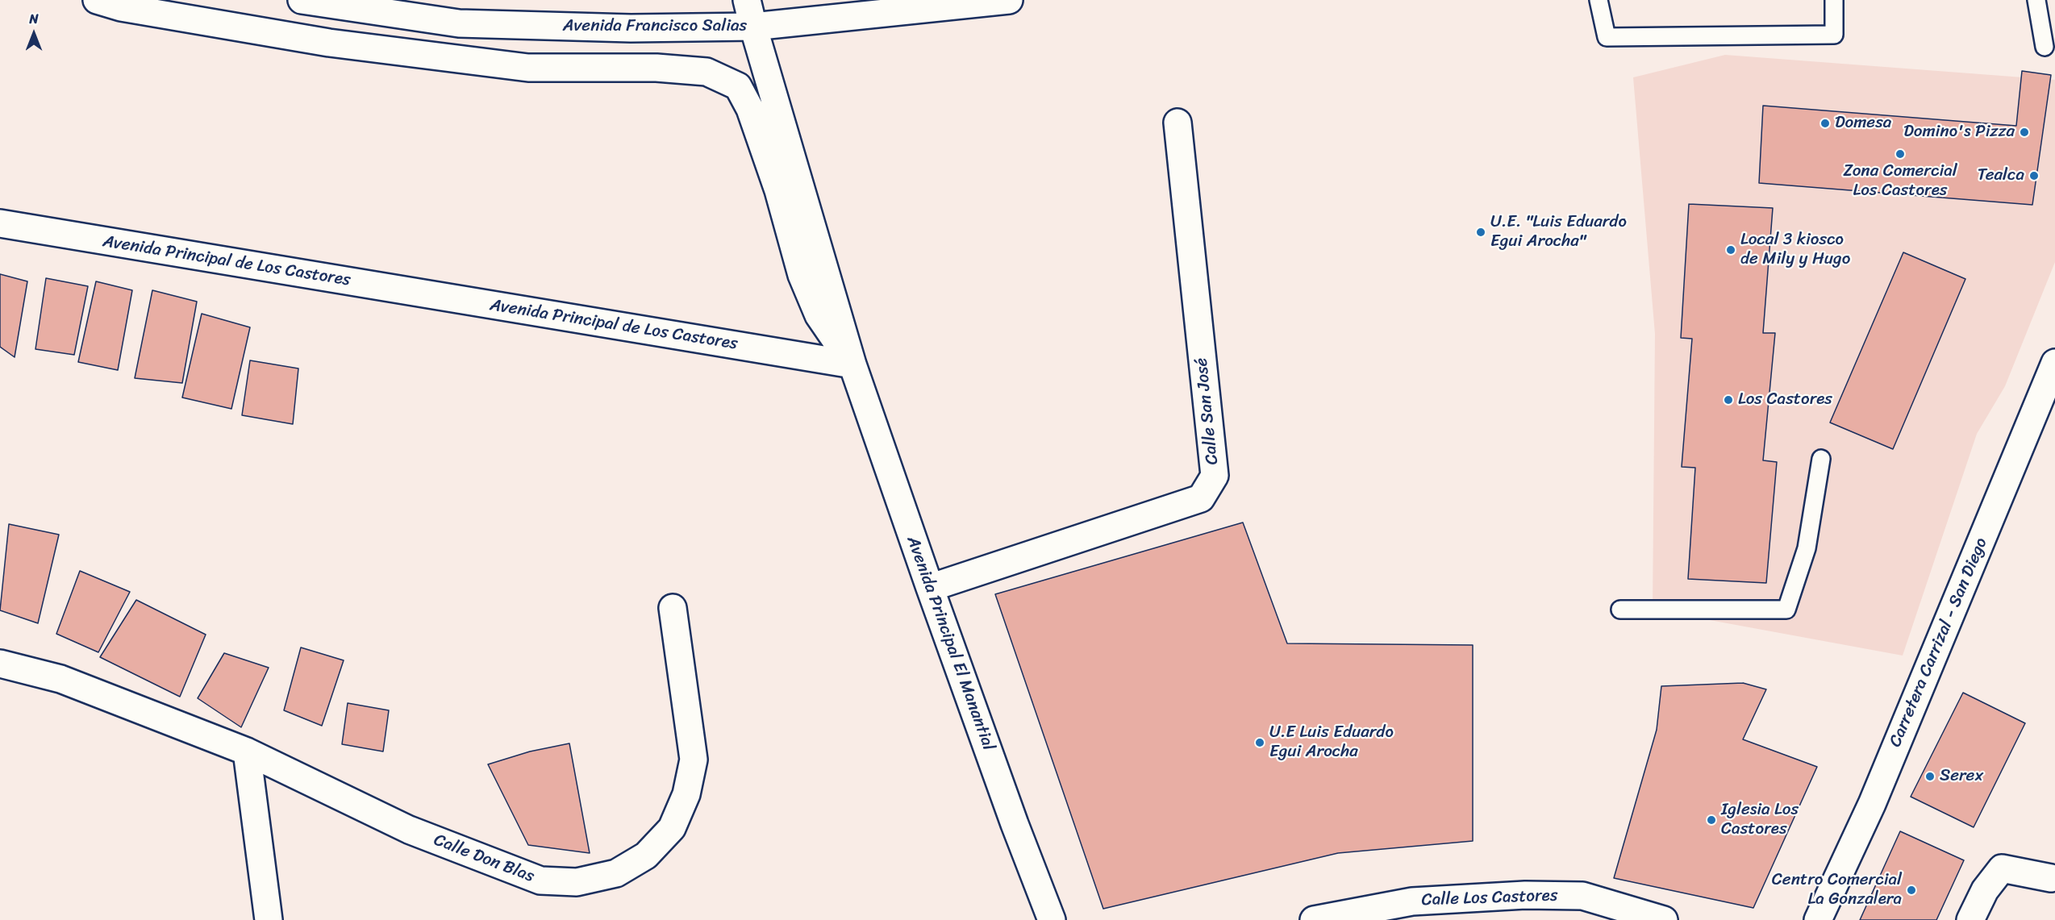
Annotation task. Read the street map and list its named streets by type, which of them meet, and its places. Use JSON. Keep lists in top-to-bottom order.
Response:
{
  "streets": {
    "street": [
      "Avenida Francisco Salias",
      "Avenida Principal de Los Castores",
      "Calle San José",
      "Carretera Carrizal - San Diego",
      "Avenida Principal El Manantial",
      "Calle Don Blas",
      "Calle Los Castores"
    ]
  },
  "crossings": [
    ["Avenida Principal de Los Castores", "Avenida Principal El Manantial"],
    ["Calle San José", "Avenida Principal El Manantial"]
  ],
  "places": [
    "Domesa",
    "Domino's Pizza",
    "Zona Comercial Los Castores",
    "Tealca",
    "U.E. \"Luis Eduardo Egui Arocha\"",
    "Local 3 kiosco de Mily y Hugo",
    "Los Castores",
    "U.E Luis Eduardo Egui Arocha",
    "Serex",
    "Iglesia Los Castores",
    "Centro Comercial La Gonzalera"
  ],
  "north": "top"
}
